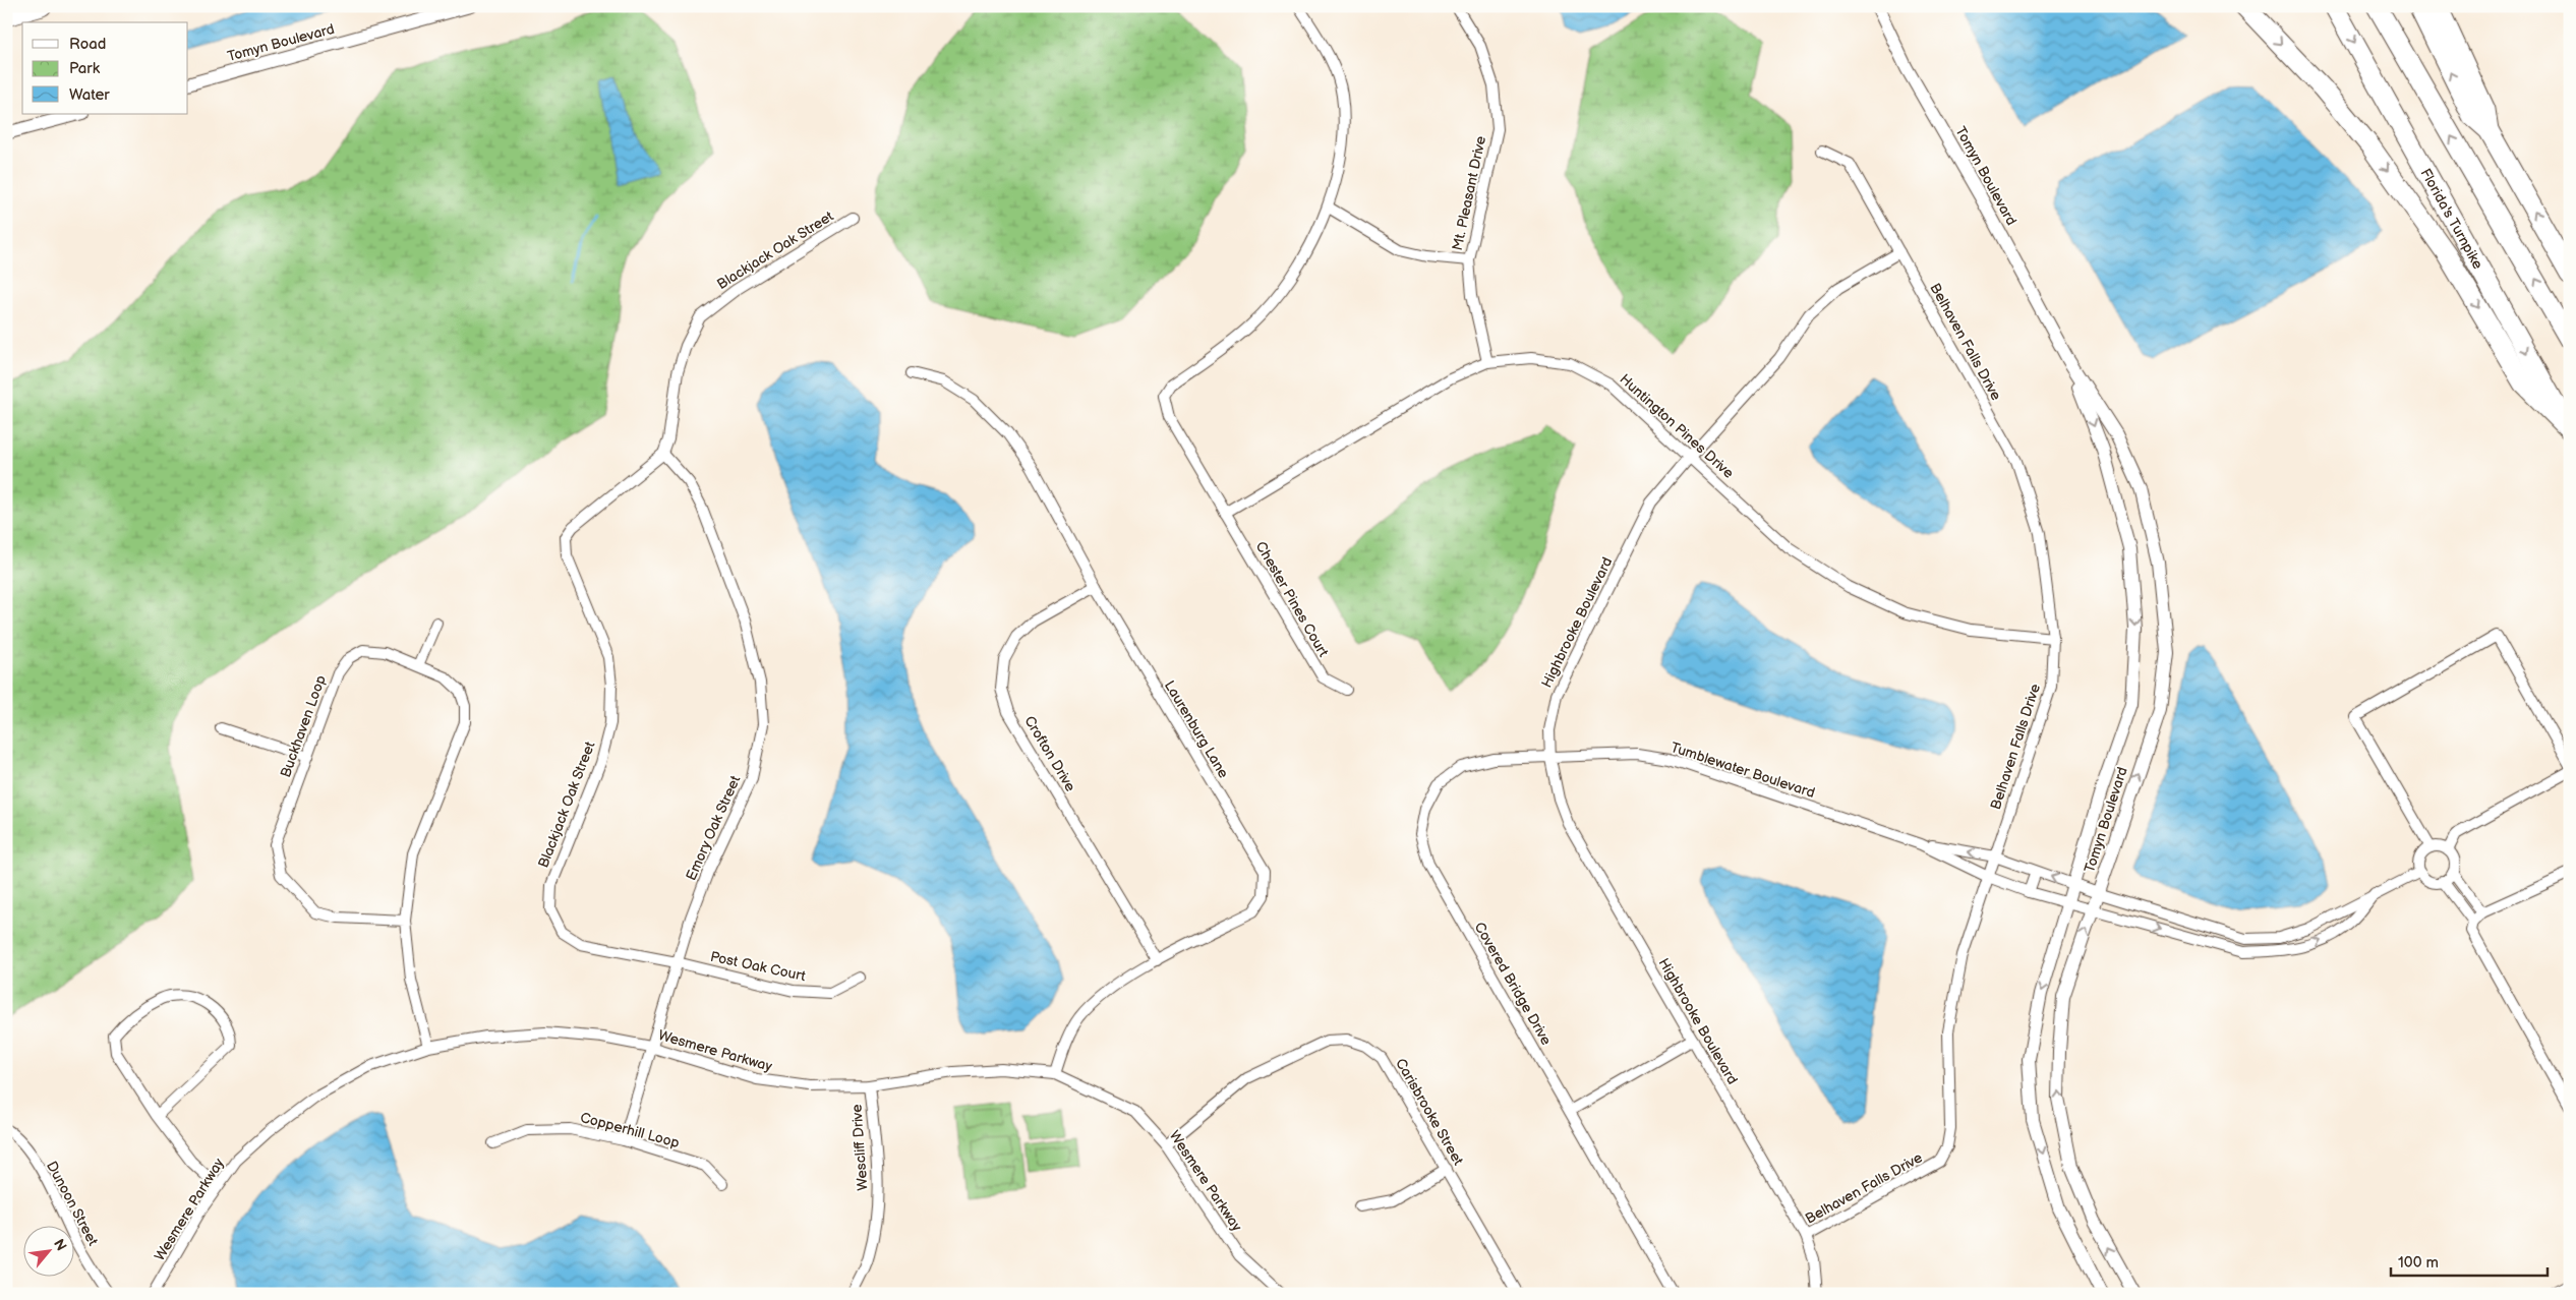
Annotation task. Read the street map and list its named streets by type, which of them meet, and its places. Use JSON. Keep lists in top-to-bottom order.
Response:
{
  "streets": {
    "highway": ["Florida's Turnpike"],
    "street": [
      "Tomyn Boulevard",
      "Mt. Pleasant Drive",
      "Blackjack Oak Street",
      "Belhaven Falls Drive",
      "Huntington Pines Drive",
      "Chester Pines Court",
      "Highbrooke Boulevard",
      "Buckhaven Loop",
      "Laurenburg Lane",
      "Crofton Drive",
      "Tumblewater Boulevard",
      "Emory Oak Street",
      "Post Oak Court",
      "Covered Bridge Drive",
      "Wesmere Parkway",
      "Carisbrooke Street",
      "Copperhill Loop",
      "Wescliff Drive",
      "Dunoon Street"
    ]
  },
  "crossings": [
    ["Tomyn Boulevard", "Tumblewater Boulevard"],
    ["Mt. Pleasant Drive", "Huntington Pines Drive"],
    ["Blackjack Oak Street", "Emory Oak Street"],
    ["Blackjack Oak Street", "Post Oak Court"],
    ["Belhaven Falls Drive", "Huntington Pines Drive"],
    ["Belhaven Falls Drive", "Highbrooke Boulevard"],
    ["Belhaven Falls Drive", "Tumblewater Boulevard"],
    ["Huntington Pines Drive", "Chester Pines Court"],
    ["Huntington Pines Drive", "Highbrooke Boulevard"],
    ["Highbrooke Boulevard", "Tumblewater Boulevard"],
    ["Highbrooke Boulevard", "Covered Bridge Drive"],
    ["Buckhaven Loop", "Wesmere Parkway"],
    ["Laurenburg Lane", "Crofton Drive"],
    ["Laurenburg Lane", "Wesmere Parkway"],
    ["Tumblewater Boulevard", "Covered Bridge Drive"],
    ["Emory Oak Street", "Post Oak Court"],
    ["Emory Oak Street", "Wesmere Parkway"],
    ["Emory Oak Street", "Copperhill Loop"],
    ["Wesmere Parkway", "Carisbrooke Street"],
    ["Wesmere Parkway", "Wescliff Drive"]
  ],
  "legend": ["Road", "Park", "Water"],
  "scale_bar": "100 m",
  "north": "top right"
}
